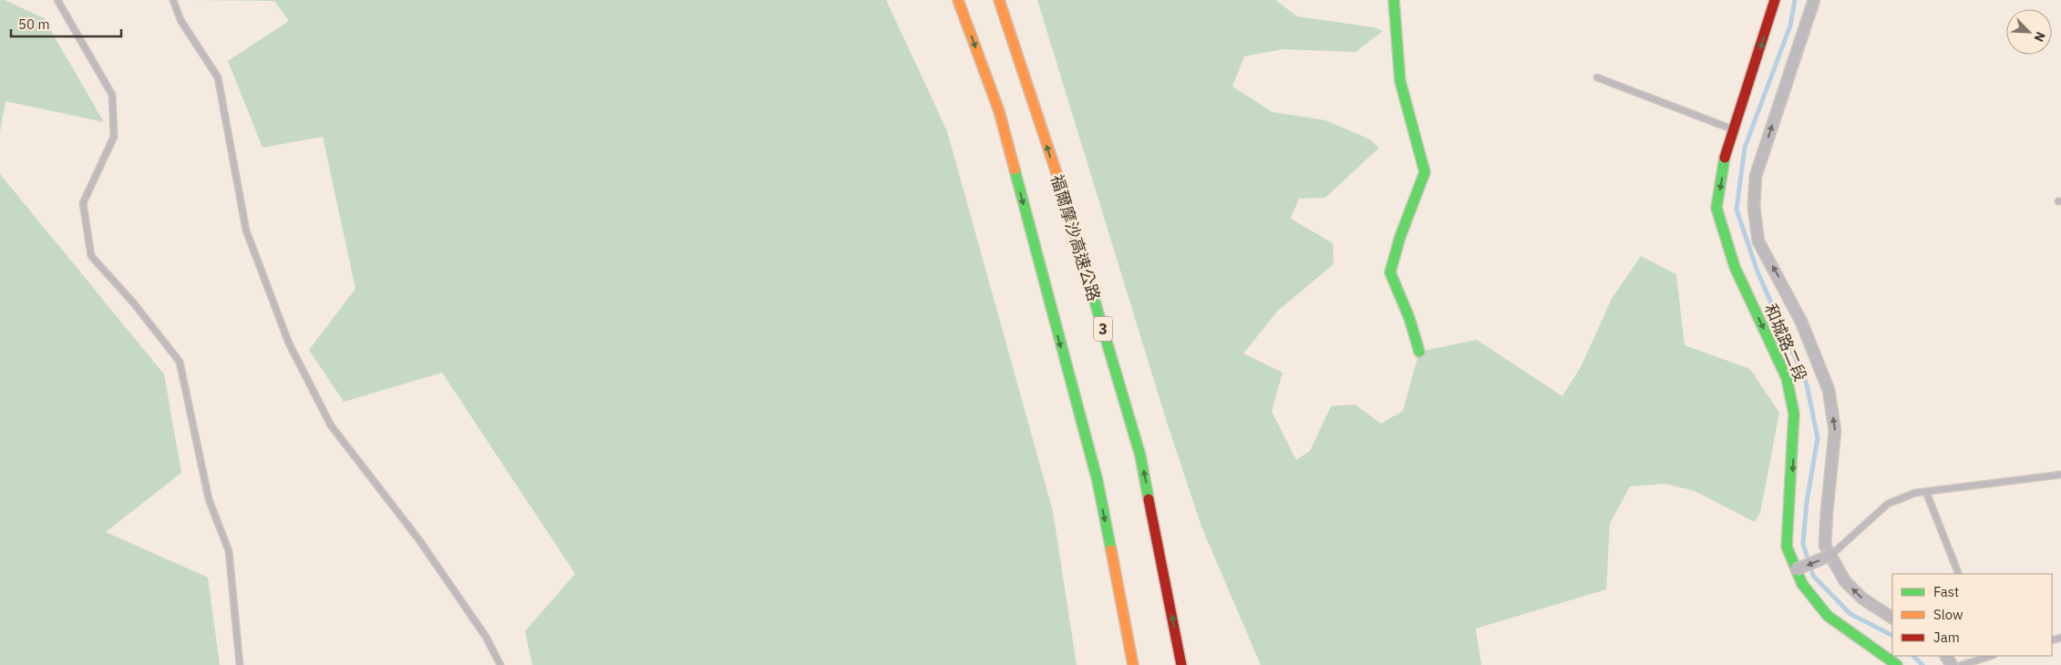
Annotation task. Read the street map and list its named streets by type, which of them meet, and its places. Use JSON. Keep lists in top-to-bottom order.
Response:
{
  "streets": {
    "main road": ["福爾摩沙高速公路", "3", "和城路二段"]
  },
  "legend": ["Fast", "Slow", "Jam"],
  "scale_bar": "50 m",
  "north": "bottom right"
}
